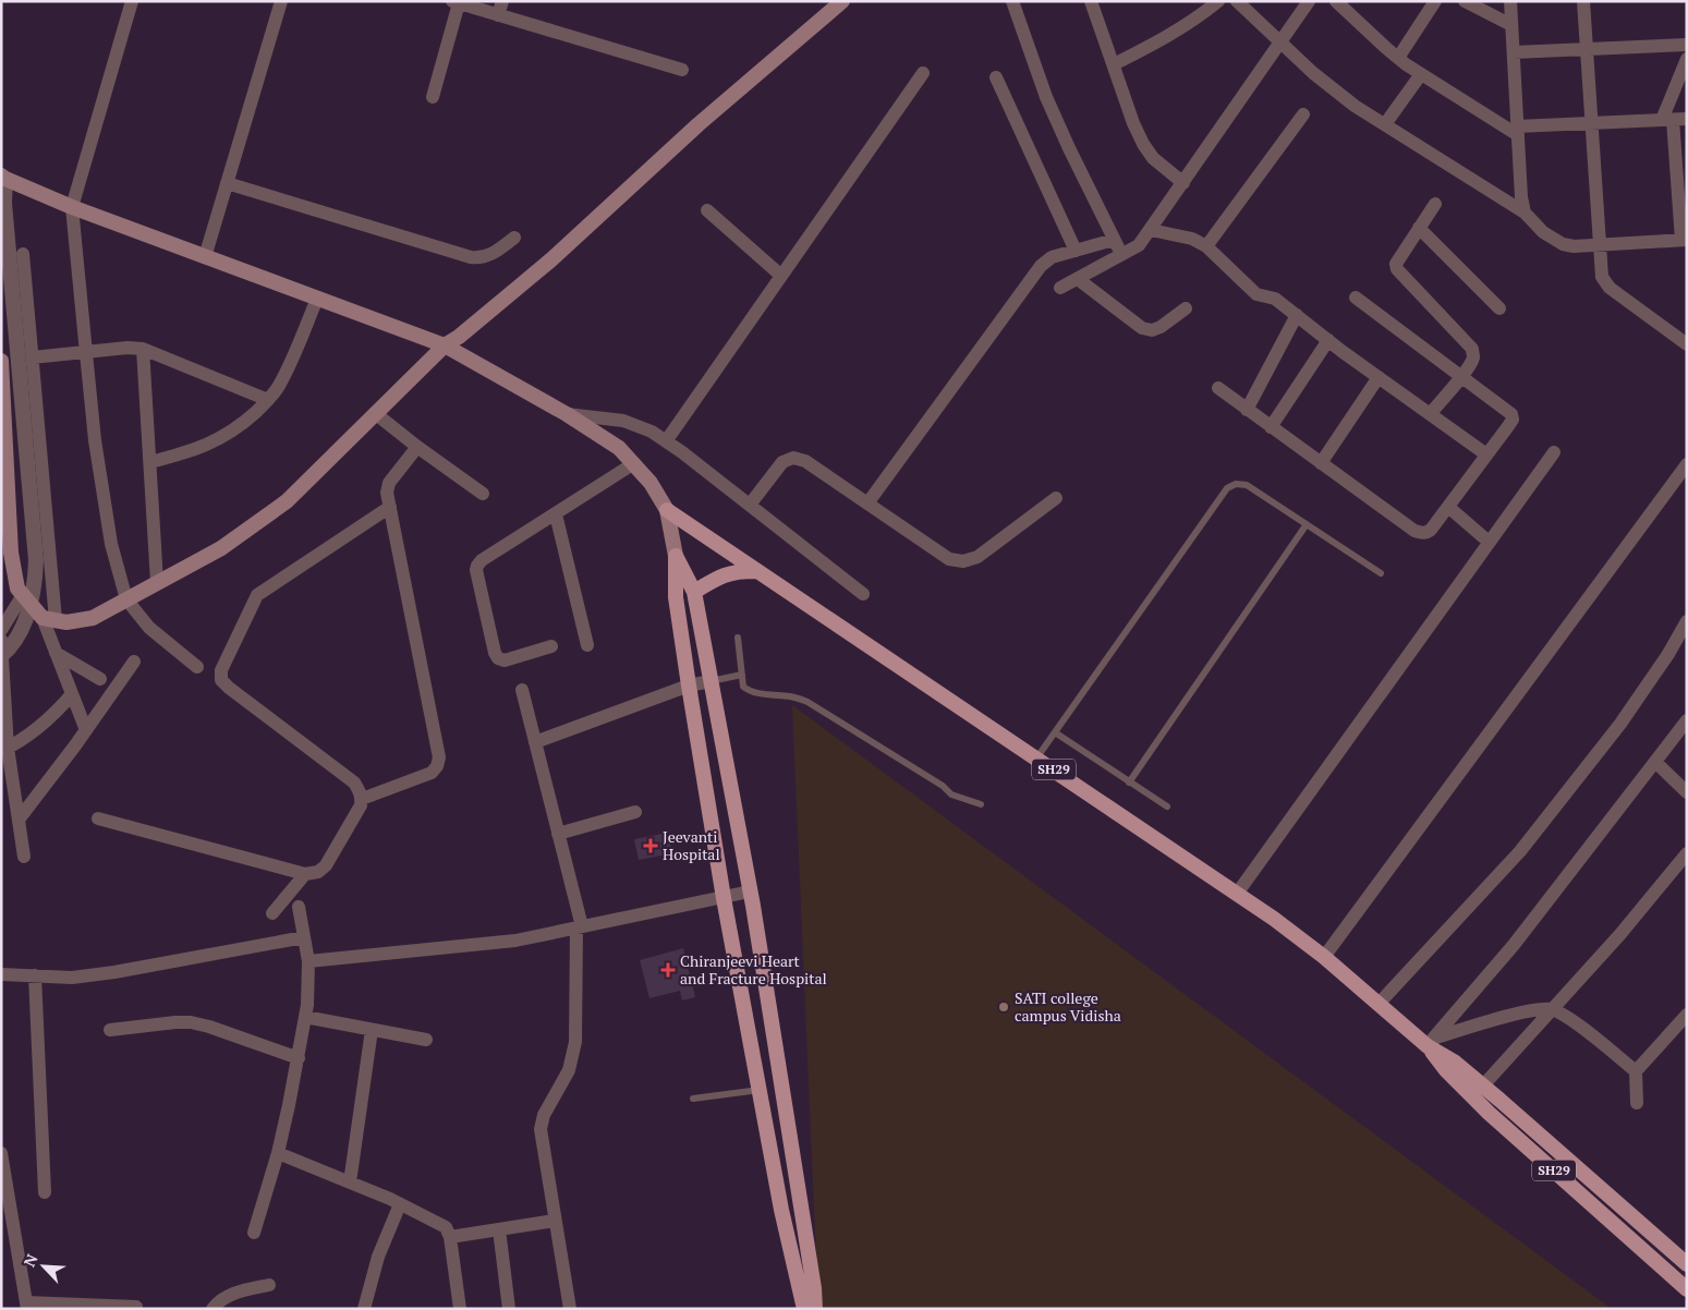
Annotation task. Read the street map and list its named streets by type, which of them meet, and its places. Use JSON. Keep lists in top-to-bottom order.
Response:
{
  "streets": {
    "main road": ["SH29"]
  },
  "places": {
    "health": ["Jeevanti Hospital", "Chiranjeevi Heart and Fracture Hospital"],
    "other": ["SATI college campus Vidisha"]
  },
  "north": "top left"
}
